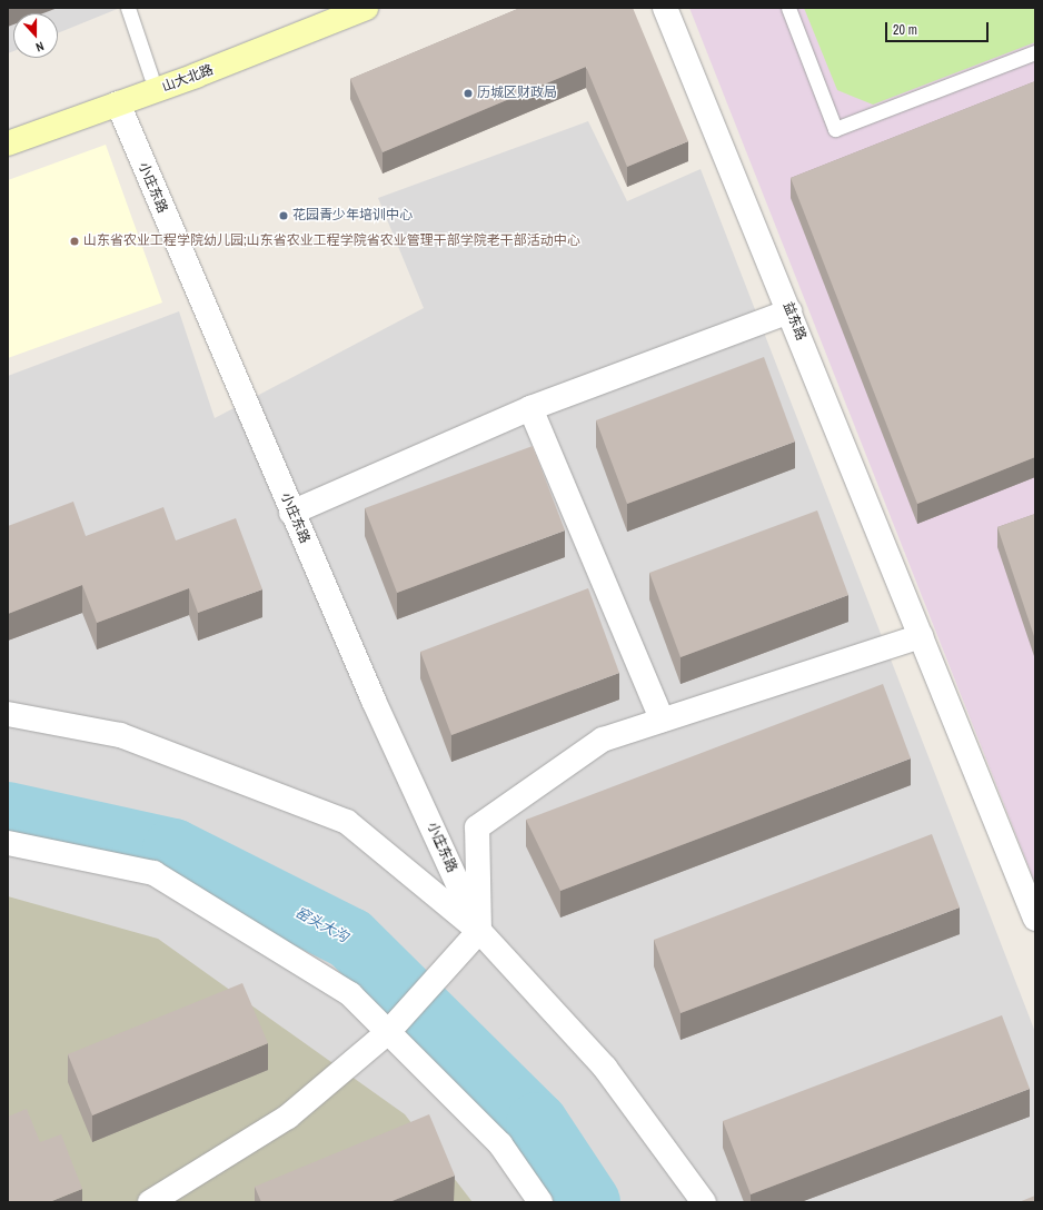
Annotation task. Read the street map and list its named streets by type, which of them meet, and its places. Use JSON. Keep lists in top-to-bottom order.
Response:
{
  "streets": {
    "main road": ["山大北路"],
    "street": ["小庄东路", "益东路"]
  },
  "crossings": [
    ["山大北路", "小庄东路"]
  ],
  "water": ["窑头大沟"],
  "places": ["历城区财政局", "花园青少年培训中心", "山东省农业工程学院幼儿园;山东省农业工程学院省农业管理干部学院老干部活动中心"],
  "scale_bar": "20 m",
  "north": "bottom"
}
